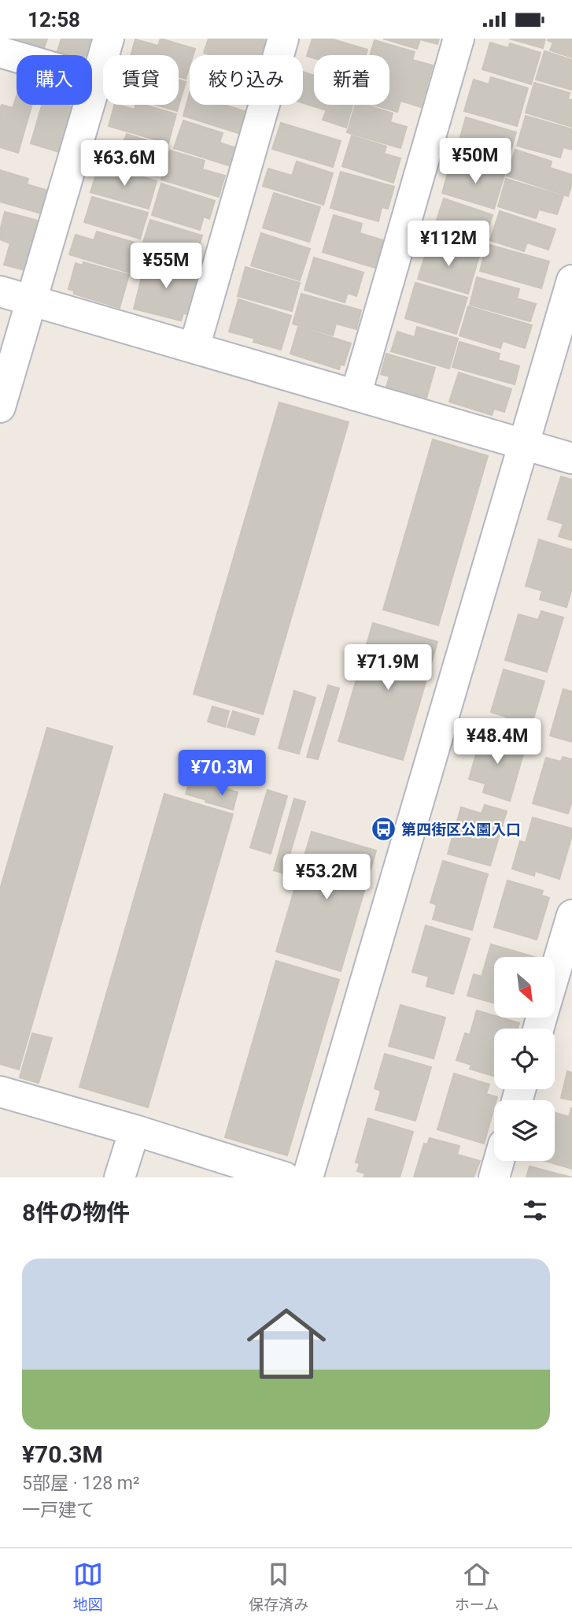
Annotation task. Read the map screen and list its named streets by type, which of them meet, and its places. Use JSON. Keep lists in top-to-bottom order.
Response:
{
  "places": {
    "bus stop": ["第四街区公園入口"]
  },
  "north": "bottom right",
  "page": {
    "status": "12:58",
    "chip": [
      "購入",
      "賃貸",
      "絞り込み",
      "新着"
    ],
    "price": [
      "¥50M",
      "¥63.6M",
      "¥112M",
      "¥55M",
      "¥71.9M",
      "¥48.4M",
      "¥70.3M",
      "¥53.2M"
    ],
    "heading": "8件の物件",
    "list": [
      {
        "name": "¥70.3M",
        "note": "5部屋 · 128 m² · 一戸建て"
      }
    ],
    "tabs": ["地図", "保存済み", "ホーム"]
  }
}
